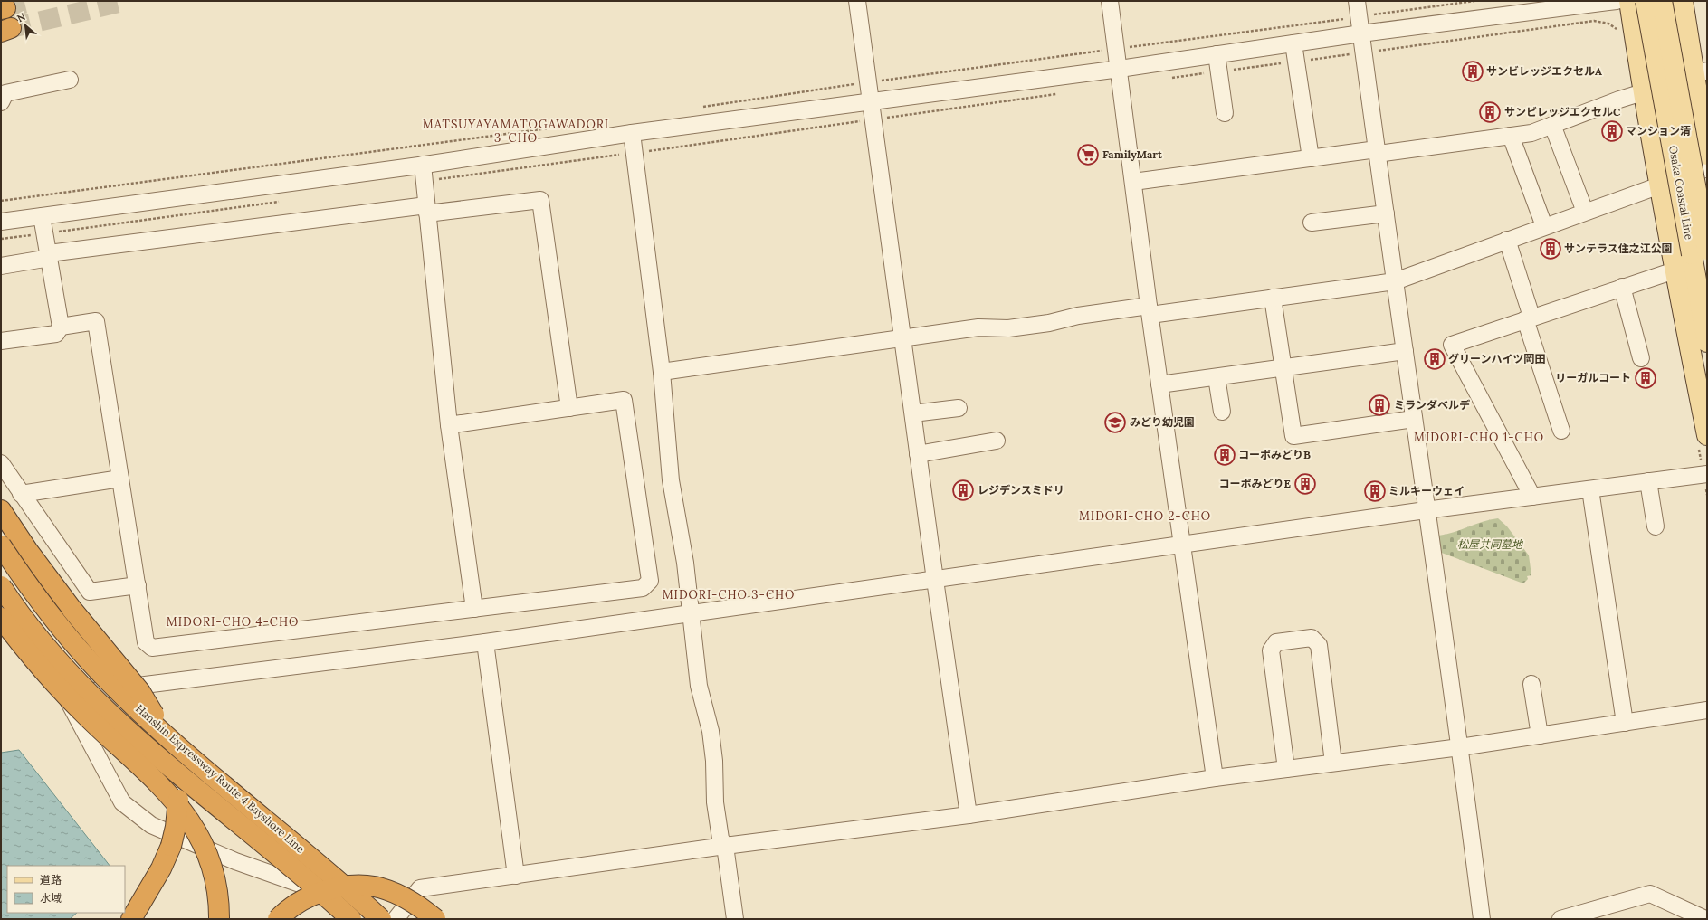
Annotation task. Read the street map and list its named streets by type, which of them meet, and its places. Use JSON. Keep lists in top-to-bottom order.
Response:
{
  "streets": {
    "highway": ["Hanshin Expressway Route 4 Bayshore Line"],
    "main road": ["Osaka Coastal Line"]
  },
  "districts": [
    "MATSUYAYAMATOGAWADORI 3-CHO",
    "MIDORI-CHO 1-CHO",
    "MIDORI-CHO 2-CHO",
    "MIDORI-CHO 3-CHO",
    "MIDORI-CHO 4-CHO"
  ],
  "parks": ["松屋共同墓地"],
  "places": {
    "building": [
      "サンビレッジエクセルA",
      "サンビレッジエクセルC",
      "マンション清",
      "サンテラス住之江公園",
      "グリーンハイツ岡田",
      "リーガルコート",
      "ミランダベルデ",
      "コーポみどりB",
      "コーポみどりE",
      "レジデンスミドリ",
      "ミルキーウェイ"
    ],
    "supermarket": ["FamilyMart"],
    "school or university": ["みどり幼児園"]
  },
  "legend": ["道路", "水域"],
  "north": "top left"
}
